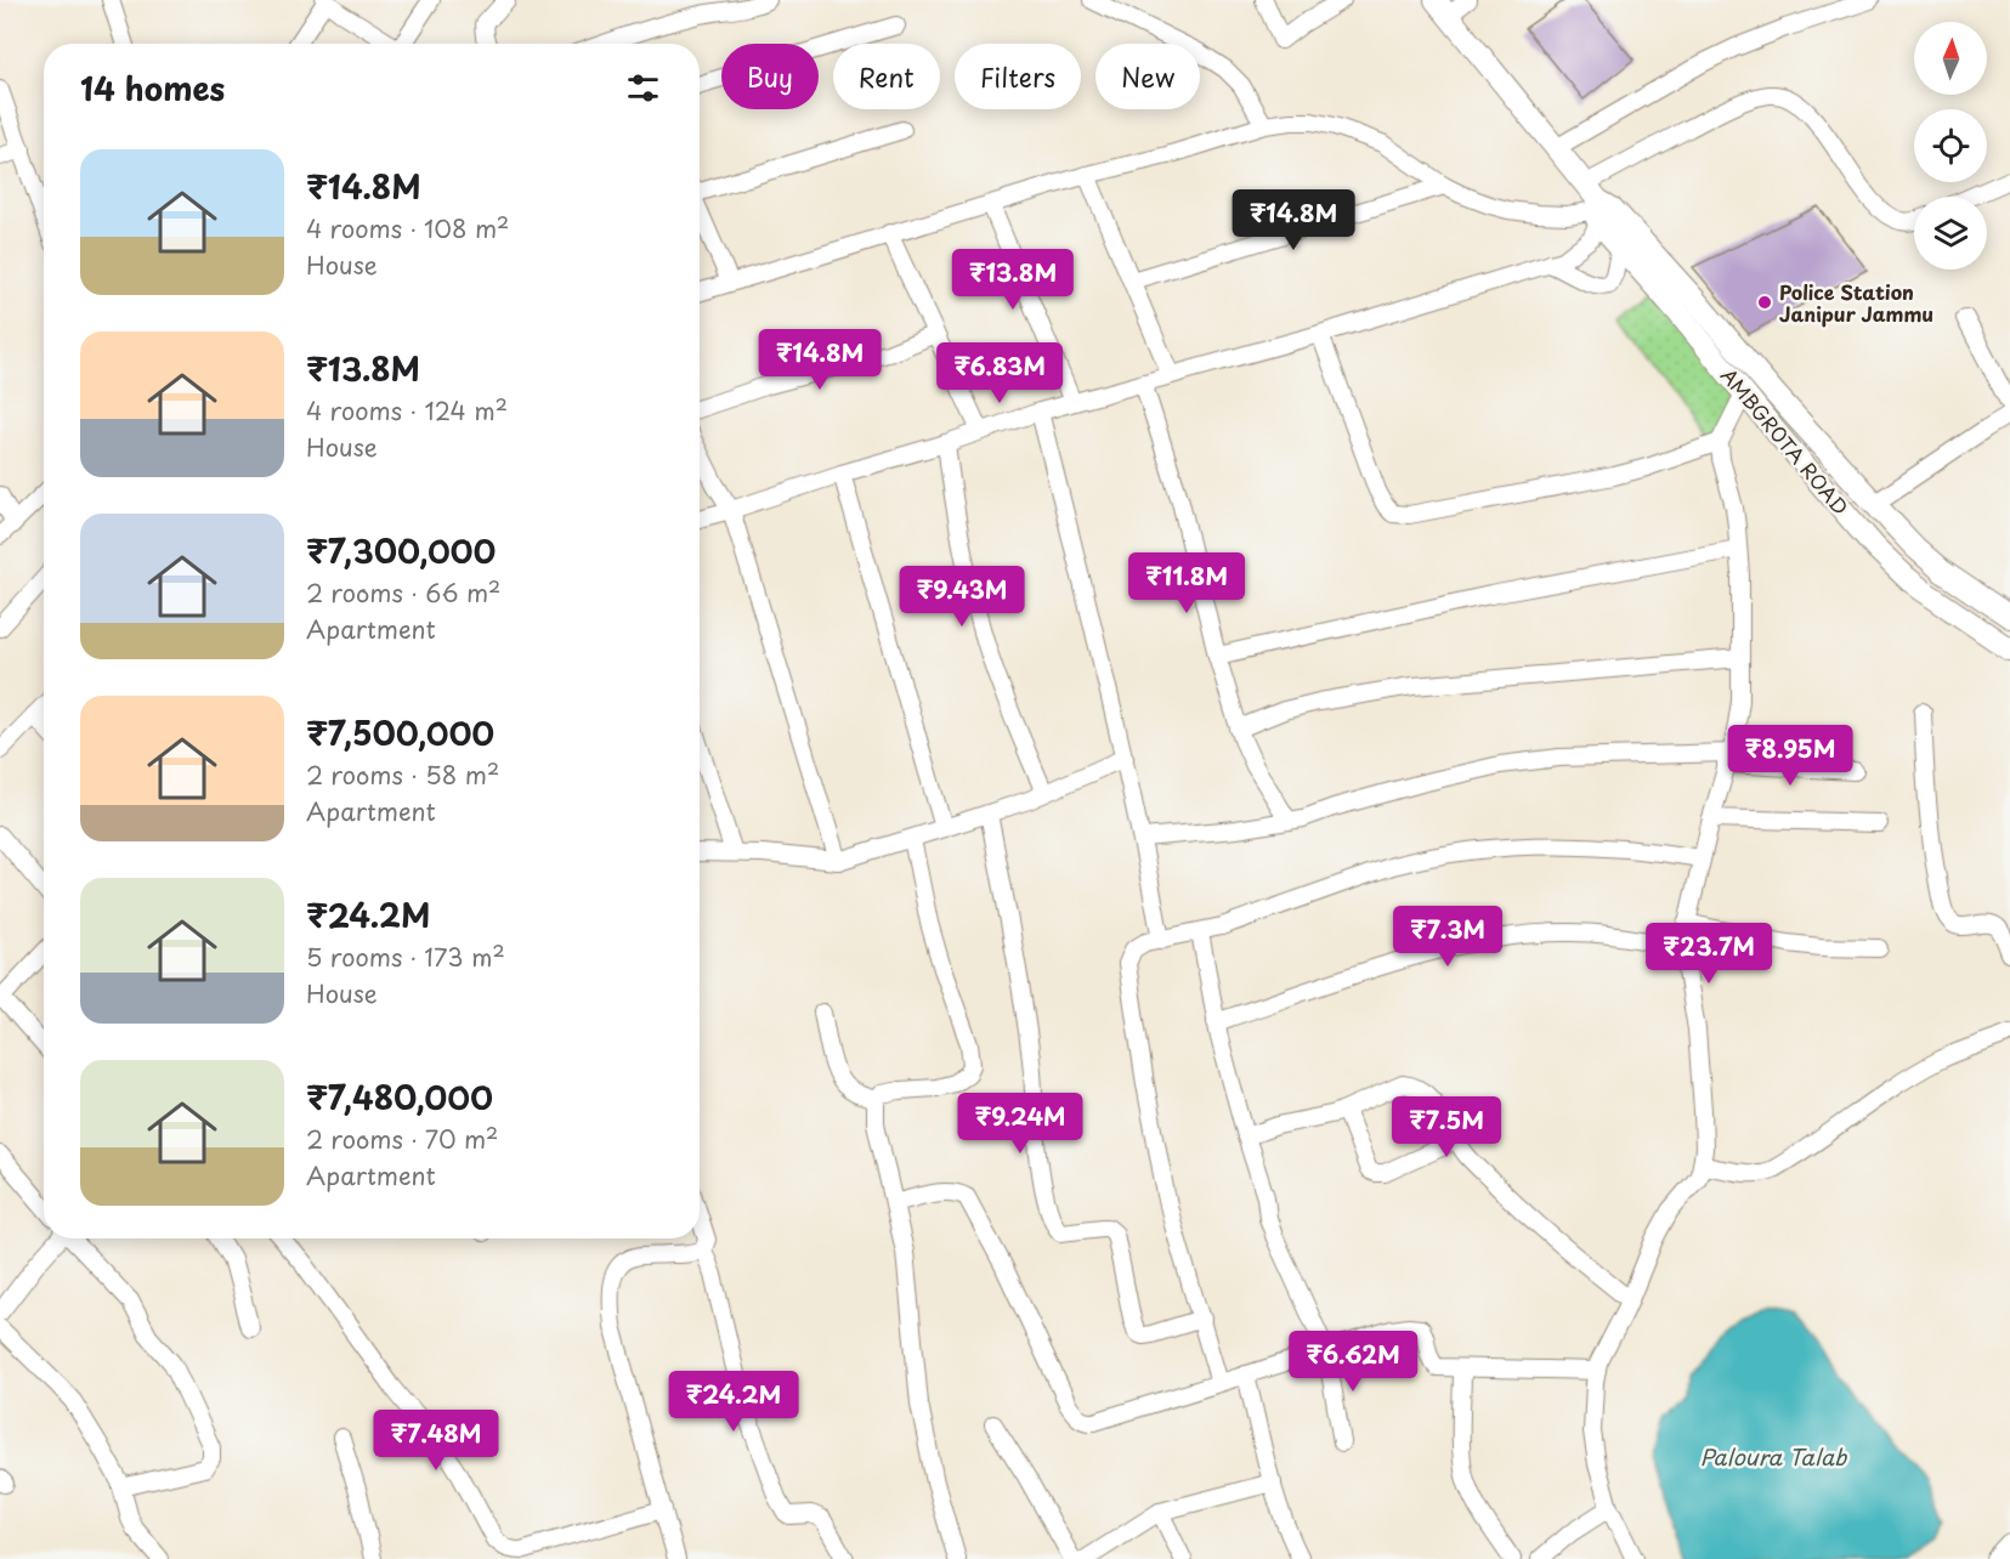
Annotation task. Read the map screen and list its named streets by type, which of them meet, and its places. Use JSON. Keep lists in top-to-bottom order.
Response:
{
  "streets": {
    "main road": ["AMBGROTA ROAD"]
  },
  "water": ["Paloura Talab"],
  "places": ["Police Station Janipur Jammu"],
  "north": "top",
  "page": {
    "chip": [
      "Buy",
      "Rent",
      "Filters",
      "New"
    ],
    "heading": "14 homes",
    "list": [
      {
        "name": "₹14.8M",
        "note": "4 rooms · 108 m² · House"
      },
      {
        "name": "₹13.8M",
        "note": "4 rooms · 124 m² · House"
      },
      {
        "name": "₹7,300,000",
        "note": "2 rooms · 66 m² · Apartment"
      },
      {
        "name": "₹7,500,000",
        "note": "2 rooms · 58 m² · Apartment"
      },
      {
        "name": "₹24.2M",
        "note": "5 rooms · 173 m² · House"
      },
      {
        "name": "₹7,480,000",
        "note": "2 rooms · 70 m² · Apartment"
      }
    ],
    "price": [
      "₹14.8M",
      "₹13.8M",
      "₹14.8M",
      "₹6.83M",
      "₹11.8M",
      "₹9.43M",
      "₹8.95M",
      "₹7.3M",
      "₹23.7M",
      "₹9.24M",
      "₹7.5M",
      "₹6.62M",
      "₹24.2M",
      "₹7.48M"
    ]
  }
}
